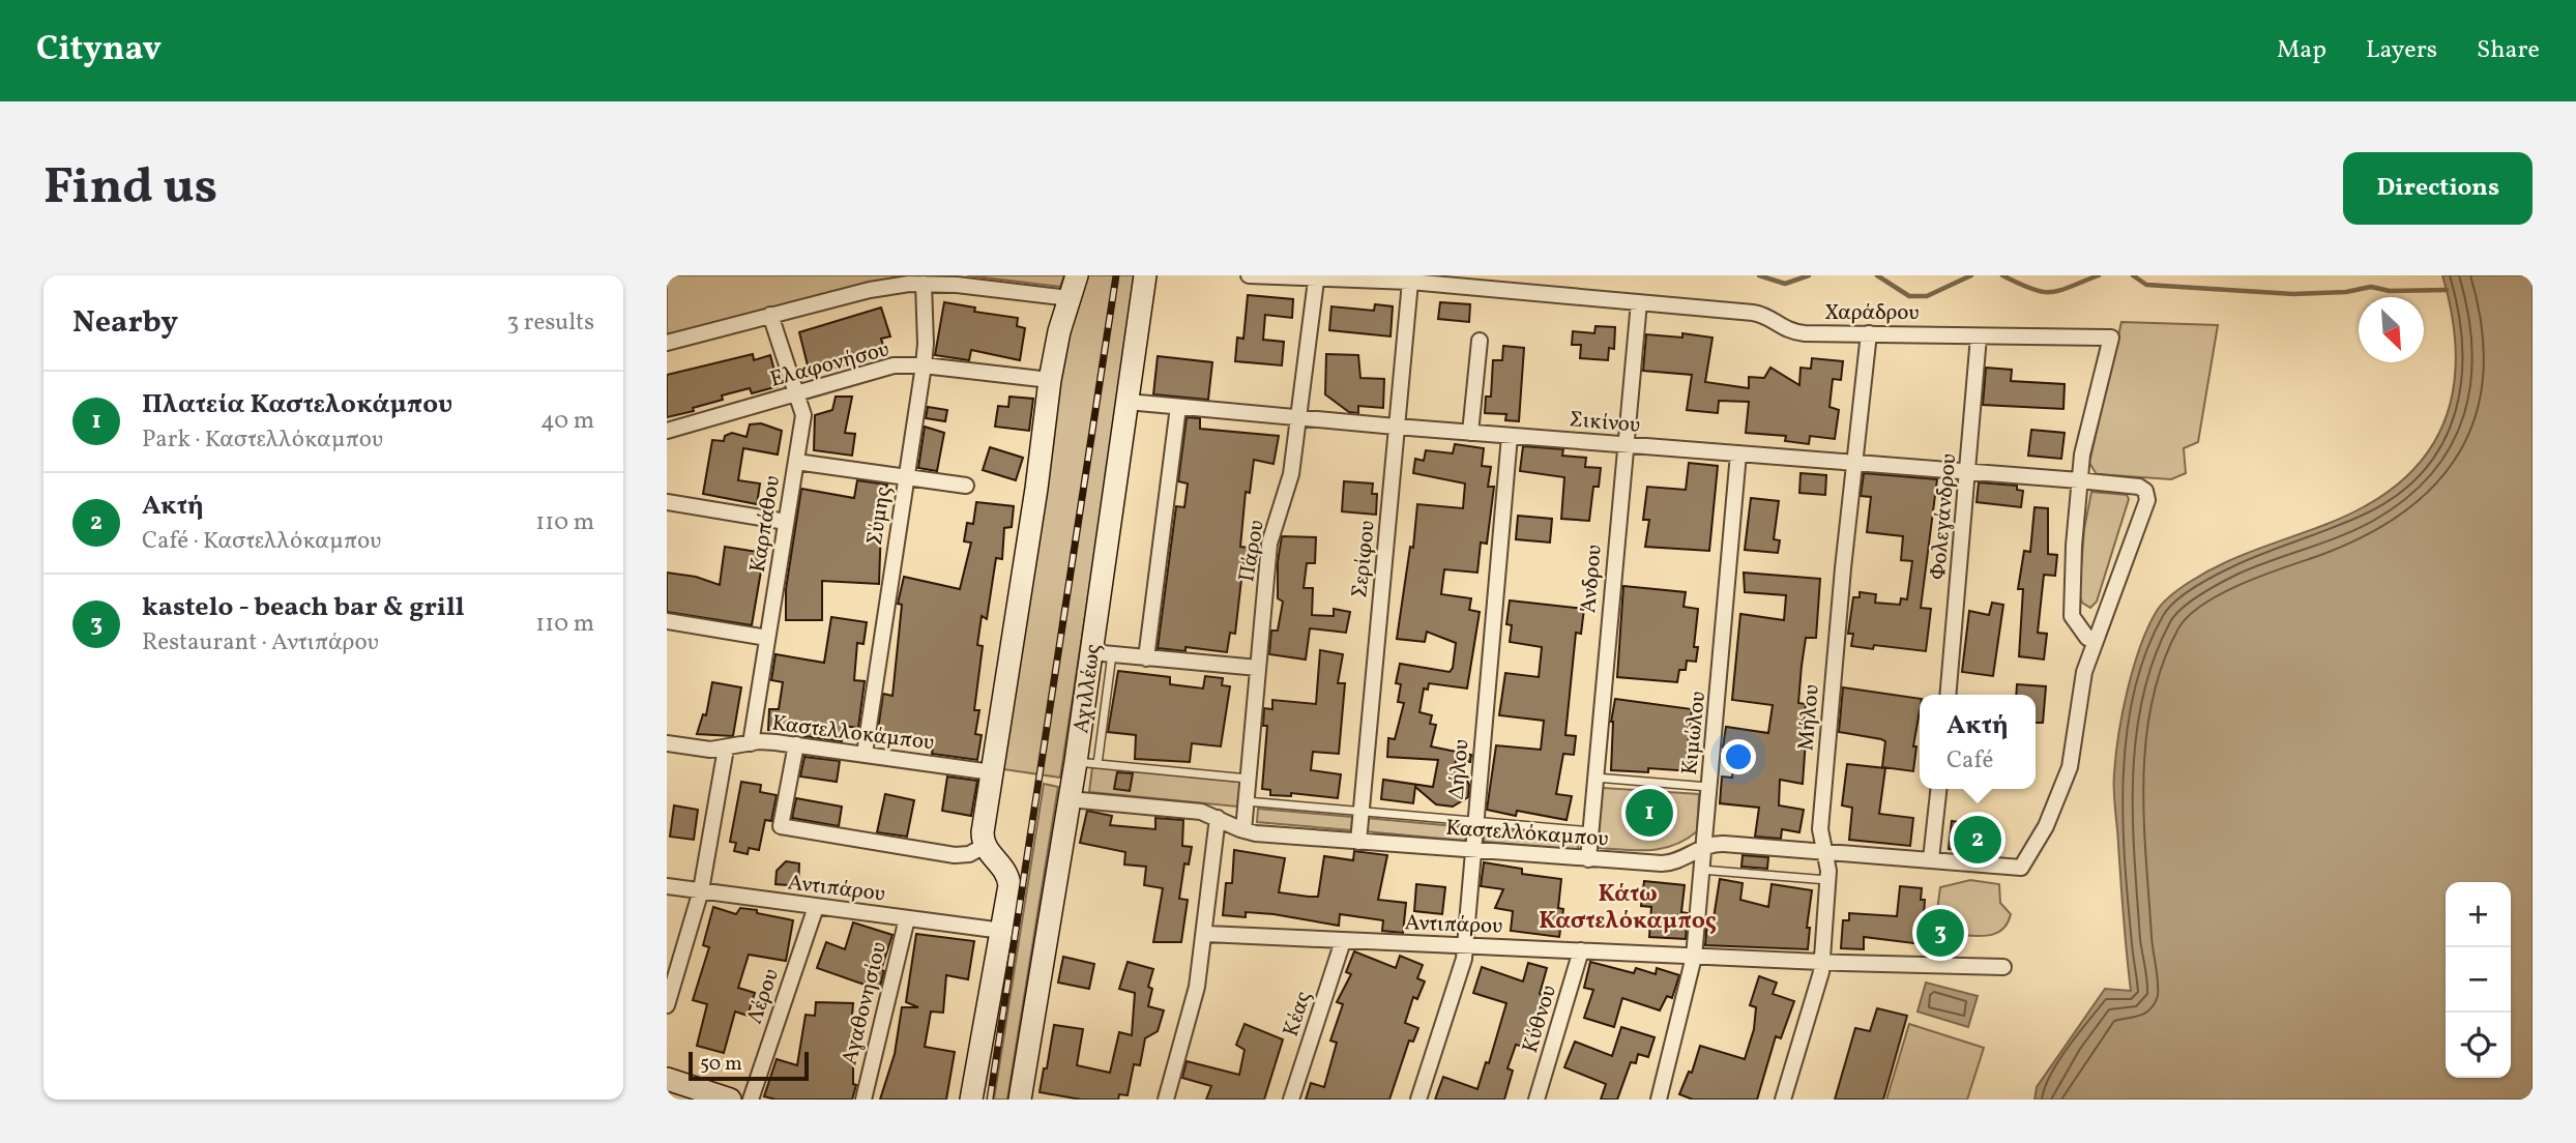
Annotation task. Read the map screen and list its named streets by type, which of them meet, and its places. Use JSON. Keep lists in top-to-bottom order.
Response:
{
  "streets": {
    "street": [
      "Χαράδρου",
      "Ελαφονήσου",
      "Σικίνου",
      "Σύμης",
      "Φολεγάνδρου",
      "Καρπάθου",
      "Πάρου",
      "Σερίφου",
      "Άνδρου",
      "Αχιλλέως",
      "Μήλου",
      "Καστελλοκάμπου",
      "Κιμώλου",
      "Δήλου",
      "Καστελλόκαμπου",
      "Αντιπάρου",
      "Λέρου",
      "Αγαθονησίου",
      "Κέας",
      "Κύθνου"
    ]
  },
  "crossings": [
    ["Χαράδρου", "Σικίνου"],
    ["Χαράδρου", "Φολεγάνδρου"],
    ["Χαράδρου", "Πάρου"],
    ["Χαράδρου", "Σερίφου"],
    ["Χαράδρου", "Άνδρου"],
    ["Χαράδρου", "Μήλου"],
    ["Ελαφονήσου", "Σύμης"],
    ["Ελαφονήσου", "Καρπάθου"],
    ["Σικίνου", "Φολεγάνδρου"],
    ["Σικίνου", "Πάρου"],
    ["Σικίνου", "Σερίφου"],
    ["Σικίνου", "Άνδρου"],
    ["Σικίνου", "Αχιλλέως"],
    ["Σικίνου", "Μήλου"],
    ["Σικίνου", "Κιμώλου"],
    ["Σικίνου", "Δήλου"],
    ["Σύμης", "Καστελλοκάμπου"],
    ["Καρπάθου", "Καστελλοκάμπου"],
    ["Πάρου", "Καστελλόκαμπου"],
    ["Σερίφου", "Καστελλόκαμπου"],
    ["Άνδρου", "Καστελλόκαμπου"],
    ["Αχιλλέως", "Καστελλόκαμπου"],
    ["Μήλου", "Αντιπάρου"],
    ["Κιμώλου", "Καστελλόκαμπου"],
    ["Κιμώλου", "Αντιπάρου"],
    ["Δήλου", "Καστελλόκαμπου"],
    ["Δήλου", "Αντιπάρου"],
    ["Αντιπάρου", "Λέρου"],
    ["Αντιπάρου", "Αγαθονησίου"],
    ["Αντιπάρου", "Κέας"],
    ["Αντιπάρου", "Κύθνου"]
  ],
  "districts": ["Κάτω Καστελόκαμπος"],
  "scale_bar": "50 m",
  "north": "bottom right",
  "page": {
    "header": "Citynav",
    "nav": ["Map", "Layers", "Share"],
    "buttons": "Directions",
    "title": "Find us",
    "heading": ["Nearby", "3 results"],
    "list": [
      {
        "mark": "1",
        "name": "Πλατεία Καστελοκάμπου",
        "note": "Park · Καστελλόκαμπου",
        "value": "40 m"
      },
      {
        "mark": "2",
        "name": "Ακτή",
        "note": "Café · Καστελλόκαμπου",
        "value": "110 m"
      },
      {
        "mark": "3",
        "name": "kastelo - beach bar & grill",
        "note": "Restaurant · Αντιπάρου",
        "value": "110 m"
      }
    ],
    "popup": ["Ακτή", "Café"],
    "pins": ["1", "2", "3"],
    "map_buttons": ["+", "−"],
    "scale": "50 m"
  }
}
